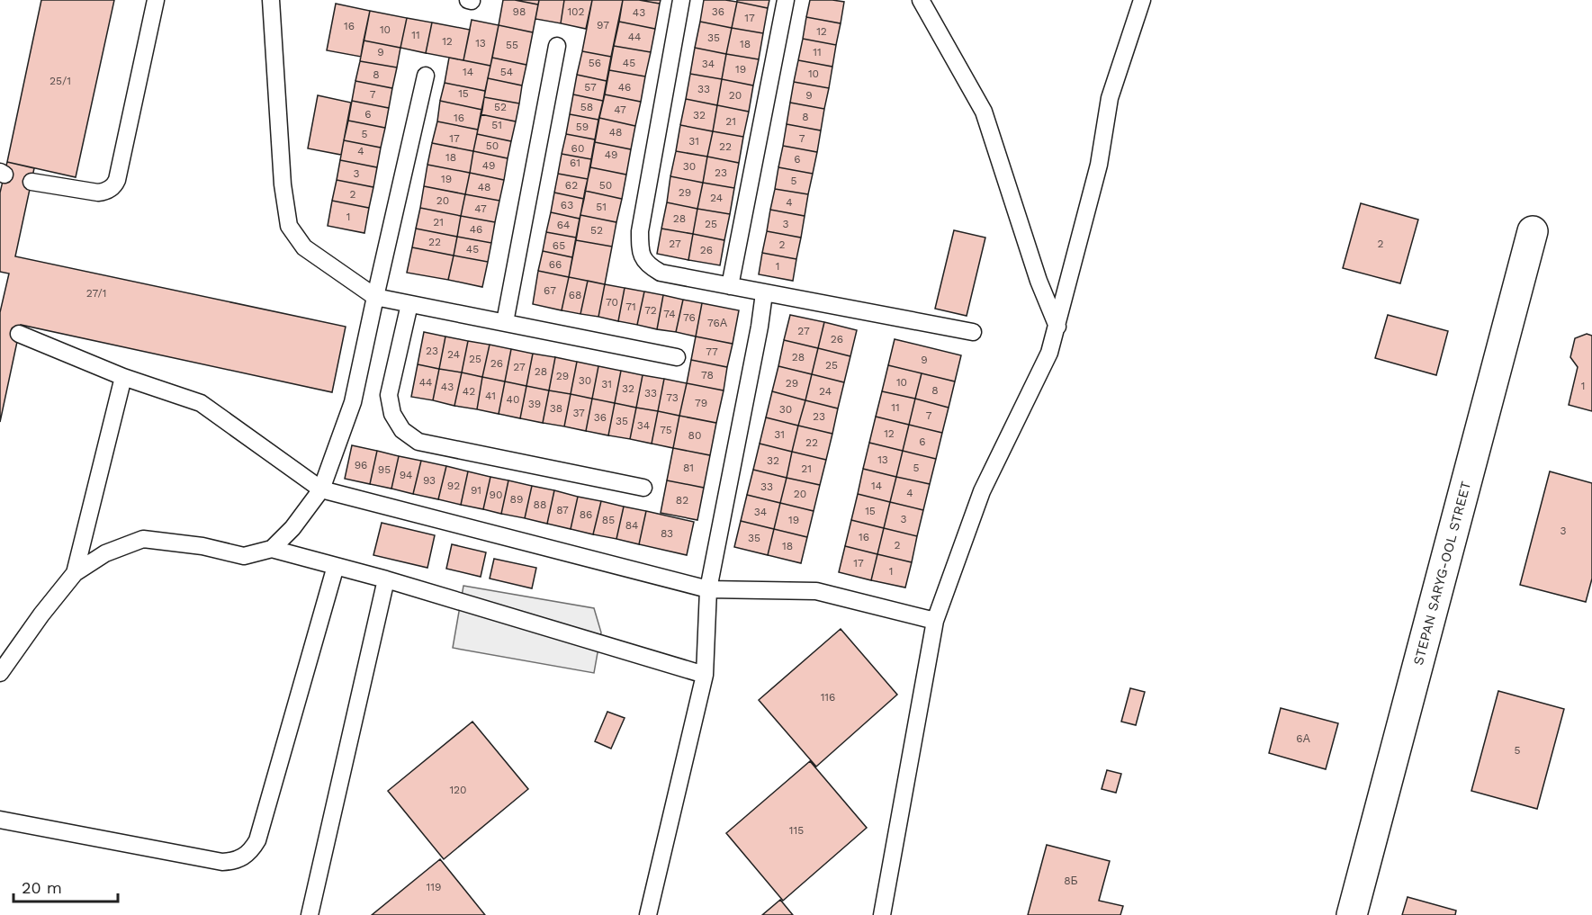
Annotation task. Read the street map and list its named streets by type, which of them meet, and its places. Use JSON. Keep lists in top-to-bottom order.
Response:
{
  "streets": {
    "street": ["STEPAN SARYG-OOL STREET"]
  },
  "house_numbers": [
    "98",
    "102",
    "36",
    "43",
    "17",
    "97",
    "16",
    "10",
    "12",
    "11",
    "44",
    "35",
    "12",
    "13",
    "18",
    "55",
    "9",
    "11",
    "56",
    "45",
    "34",
    "19",
    "14",
    "54",
    "10",
    "8",
    "25/1",
    "57",
    "46",
    "33",
    "15",
    "7",
    "20",
    "9",
    "52",
    "58",
    "47",
    "6",
    "32",
    "8",
    "16",
    "21",
    "51",
    "59",
    "48",
    "5",
    "17",
    "7",
    "31",
    "50",
    "22",
    "60",
    "4",
    "49",
    "18",
    "6",
    "61",
    "49",
    "30",
    "23",
    "3",
    "19",
    "5",
    "62",
    "50",
    "48",
    "29",
    "2",
    "24",
    "20",
    "4",
    "63",
    "51",
    "47",
    "1",
    "28",
    "21",
    "25",
    "3",
    "64",
    "46",
    "52",
    "22",
    "27",
    "2",
    "2",
    "65",
    "45",
    "26",
    "66",
    "1",
    "67",
    "27/1",
    "68",
    "70",
    "71",
    "72",
    "74",
    "76",
    "76А",
    "27",
    "26",
    "23",
    "77",
    "24",
    "28",
    "25",
    "9",
    "26",
    "25",
    "27",
    "28",
    "78",
    "29",
    "30",
    "44",
    "10",
    "29",
    "31",
    "1",
    "43",
    "32",
    "8",
    "42",
    "24",
    "33",
    "41",
    "73",
    "40",
    "79",
    "39",
    "11",
    "38",
    "30",
    "37",
    "7",
    "23",
    "36",
    "35",
    "34",
    "75",
    "12",
    "31",
    "80",
    "6",
    "22",
    "13",
    "32",
    "96",
    "81",
    "5",
    "21",
    "95",
    "94",
    "93",
    "92",
    "14",
    "33",
    "91",
    "4",
    "20",
    "90",
    "89",
    "82",
    "88",
    "87",
    "15",
    "34",
    "86",
    "3",
    "85",
    "19",
    "84",
    "3",
    "83",
    "16",
    "35",
    "2",
    "18",
    "17",
    "1",
    "116",
    "6А",
    "5",
    "120",
    "115",
    "8Б",
    "119"
  ],
  "scale_bar": "20 m"
}
